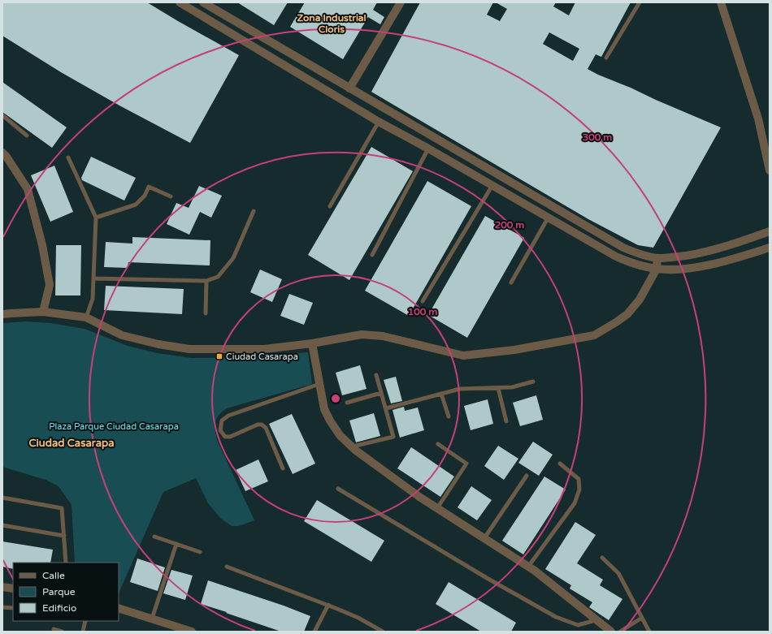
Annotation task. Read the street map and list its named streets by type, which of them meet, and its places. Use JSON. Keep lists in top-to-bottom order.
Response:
{
  "districts": ["Zona Industrial Cloris", "Ciudad Casarapa"],
  "parks": ["Plaza Parque Ciudad Casarapa"],
  "places": {
    "transit": ["Ciudad Casarapa"]
  },
  "legend": ["Calle", "Parque", "Edificio"],
  "rings": ["300 m", "200 m", "100 m"]
}
